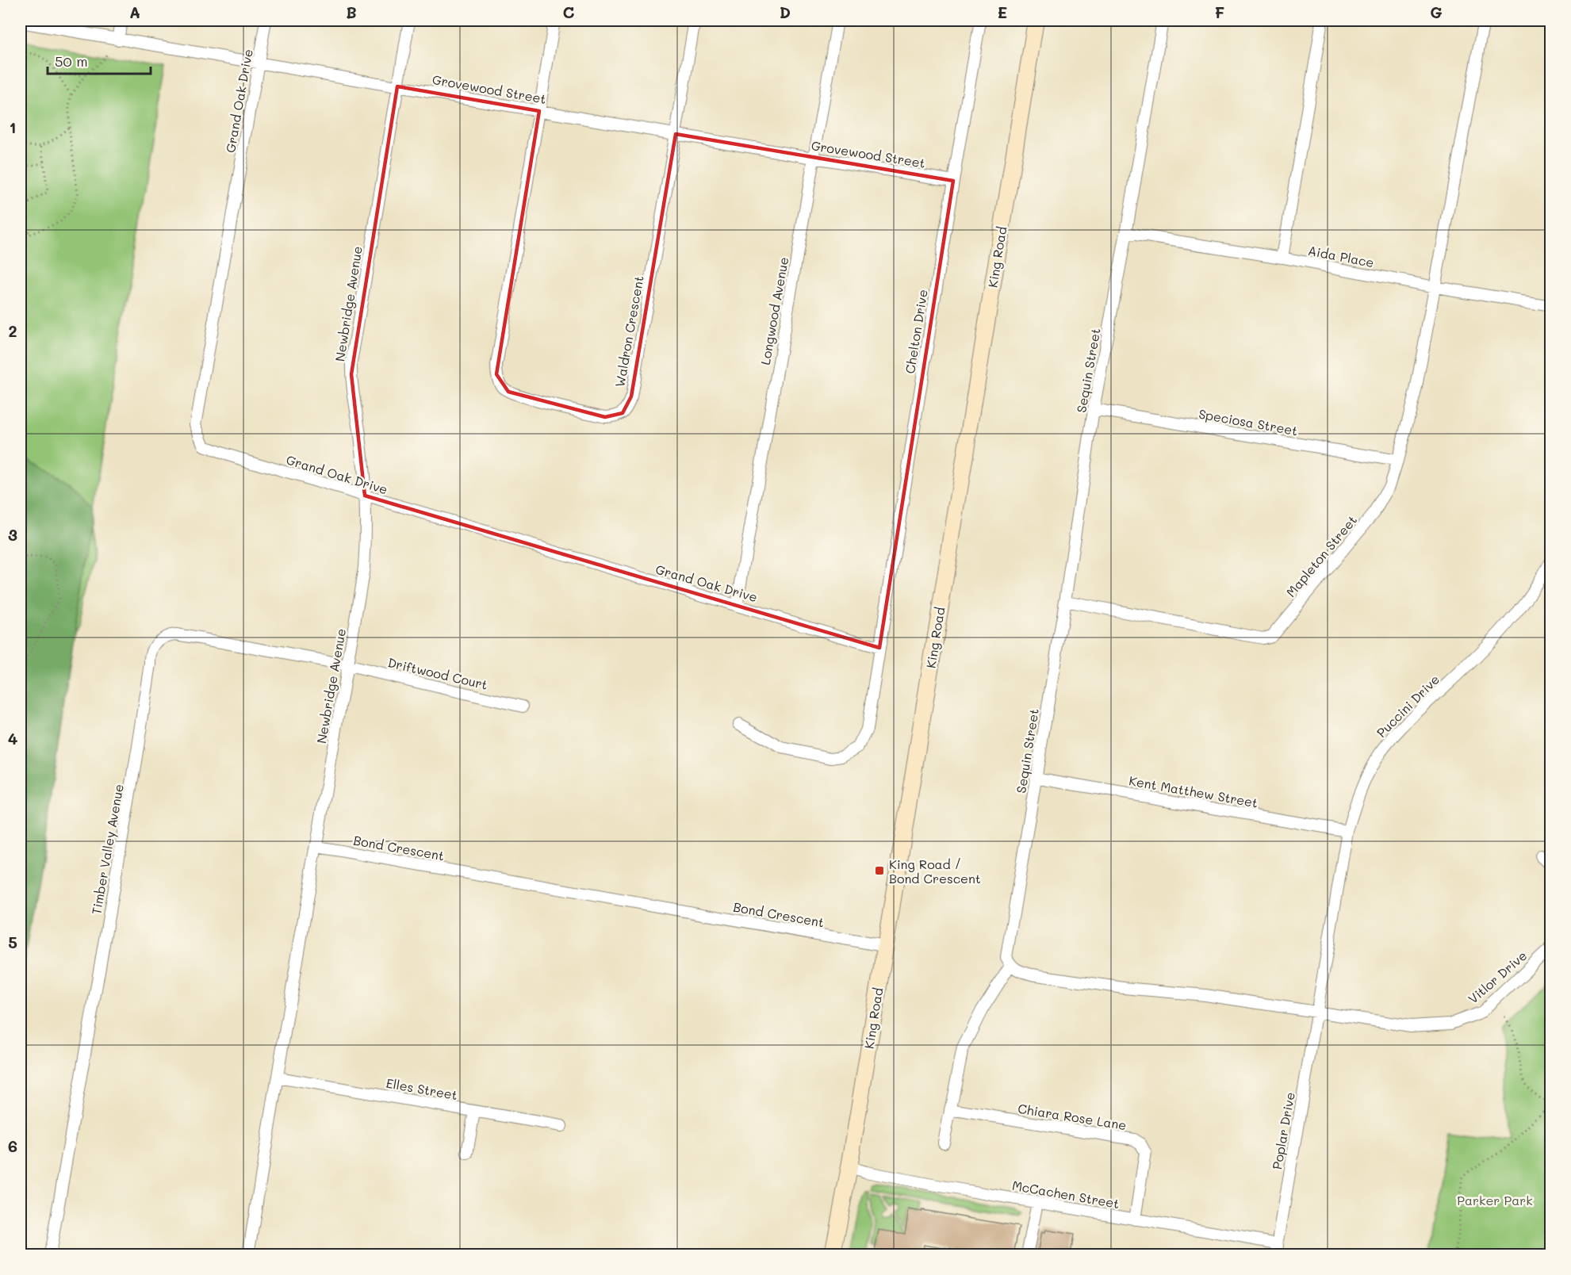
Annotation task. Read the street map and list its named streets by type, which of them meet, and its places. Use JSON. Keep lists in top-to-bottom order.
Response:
{
  "streets": {
    "main road": ["King Road"],
    "street": [
      "Grovewood Street",
      "Grand Oak Drive",
      "Aida Place",
      "Newbridge Avenue",
      "Longwood Avenue",
      "Waldron Crescent",
      "Chelton Drive",
      "Sequin Street",
      "Speciosa Street",
      "Mapleton Street",
      "Driftwood Court",
      "Puccini Drive",
      "Kent Matthew Street",
      "Bond Crescent",
      "Timber Valley Avenue",
      "Vitlor Drive",
      "Elles Street",
      "Chiara Rose Lane",
      "Poplar Drive",
      "McCachen Street"
    ]
  },
  "crossings": [
    ["Grovewood Street", "Grand Oak Drive"],
    ["Grovewood Street", "Newbridge Avenue"],
    ["Grovewood Street", "Longwood Avenue"],
    ["Grovewood Street", "Waldron Crescent"],
    ["Grovewood Street", "Chelton Drive"],
    ["Grand Oak Drive", "Newbridge Avenue"],
    ["Grand Oak Drive", "Longwood Avenue"],
    ["Grand Oak Drive", "Chelton Drive"],
    ["Aida Place", "Sequin Street"],
    ["Aida Place", "Mapleton Street"],
    ["King Road", "Bond Crescent"],
    ["King Road", "McCachen Street"],
    ["Newbridge Avenue", "Driftwood Court"],
    ["Newbridge Avenue", "Bond Crescent"],
    ["Newbridge Avenue", "Timber Valley Avenue"],
    ["Sequin Street", "Speciosa Street"],
    ["Sequin Street", "Mapleton Street"],
    ["Sequin Street", "Kent Matthew Street"],
    ["Speciosa Street", "Mapleton Street"],
    ["Driftwood Court", "Timber Valley Avenue"],
    ["Puccini Drive", "Kent Matthew Street"],
    ["Puccini Drive", "Vitlor Drive"],
    ["Puccini Drive", "Poplar Drive"],
    ["Vitlor Drive", "Poplar Drive"],
    ["Chiara Rose Lane", "McCachen Street"],
    ["Poplar Drive", "McCachen Street"]
  ],
  "parks": ["Parker Park"],
  "places": {
    "transit": ["King Road / Bond Crescent"]
  },
  "scale_bar": "50 m",
  "grid": {
    "columns": [
      "A",
      "B",
      "C",
      "D",
      "E",
      "F",
      "G"
    ],
    "rows": [
      "1",
      "2",
      "3",
      "4",
      "5",
      "6"
    ]
  }
}
